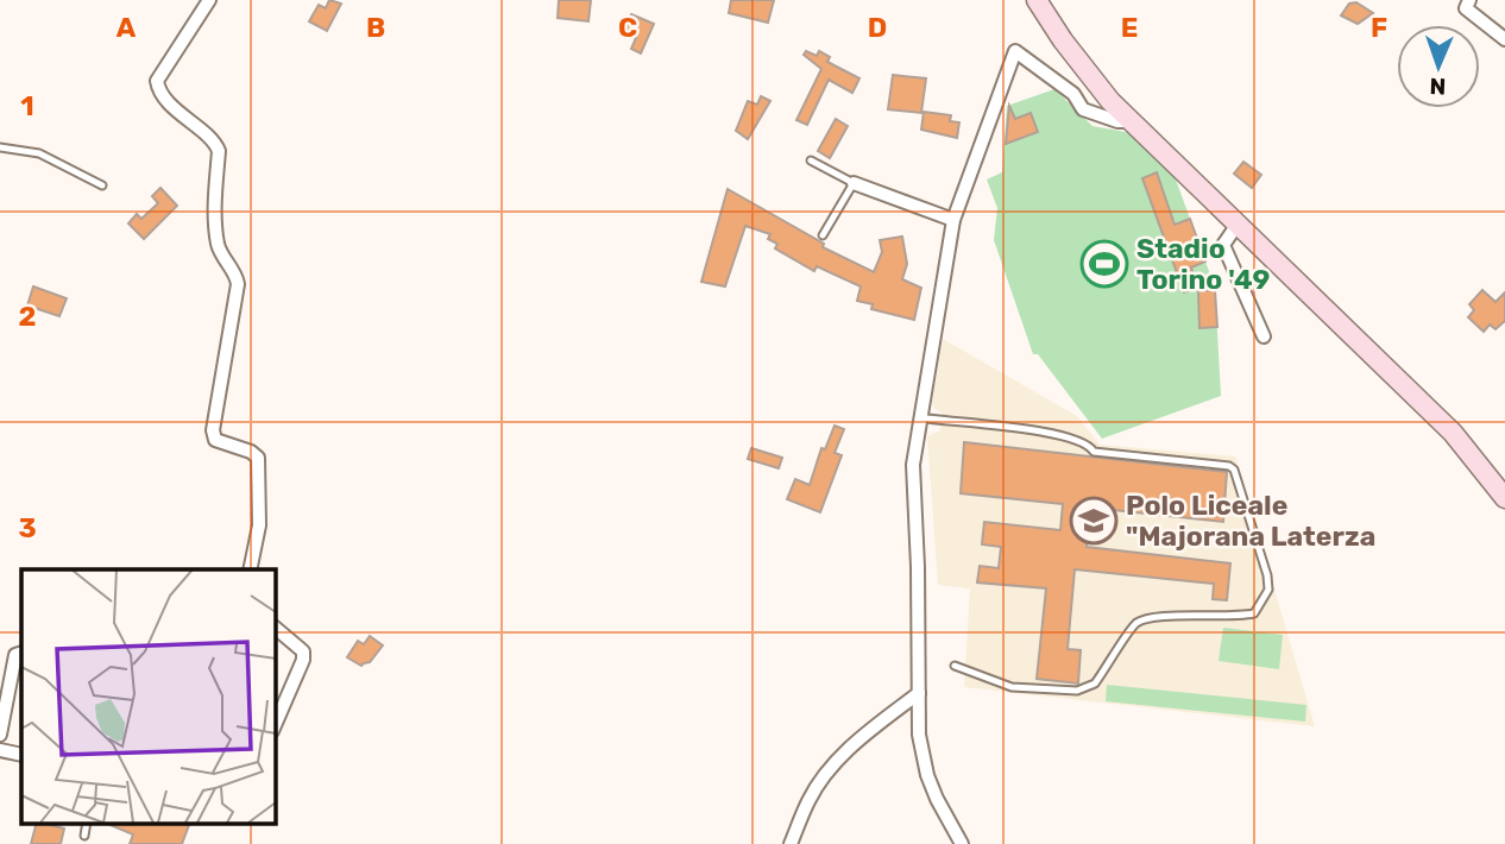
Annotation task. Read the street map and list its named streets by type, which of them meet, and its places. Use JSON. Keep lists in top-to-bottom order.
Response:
{
  "places": {
    "sports": ["Stadio Torino '49"],
    "school or university": ["Polo Liceale \"Majorana Laterza"]
  },
  "north": "bottom",
  "grid": {
    "columns": [
      "A",
      "B",
      "C",
      "D",
      "E",
      "F"
    ],
    "rows": ["1", "2", "3"]
  }
}
